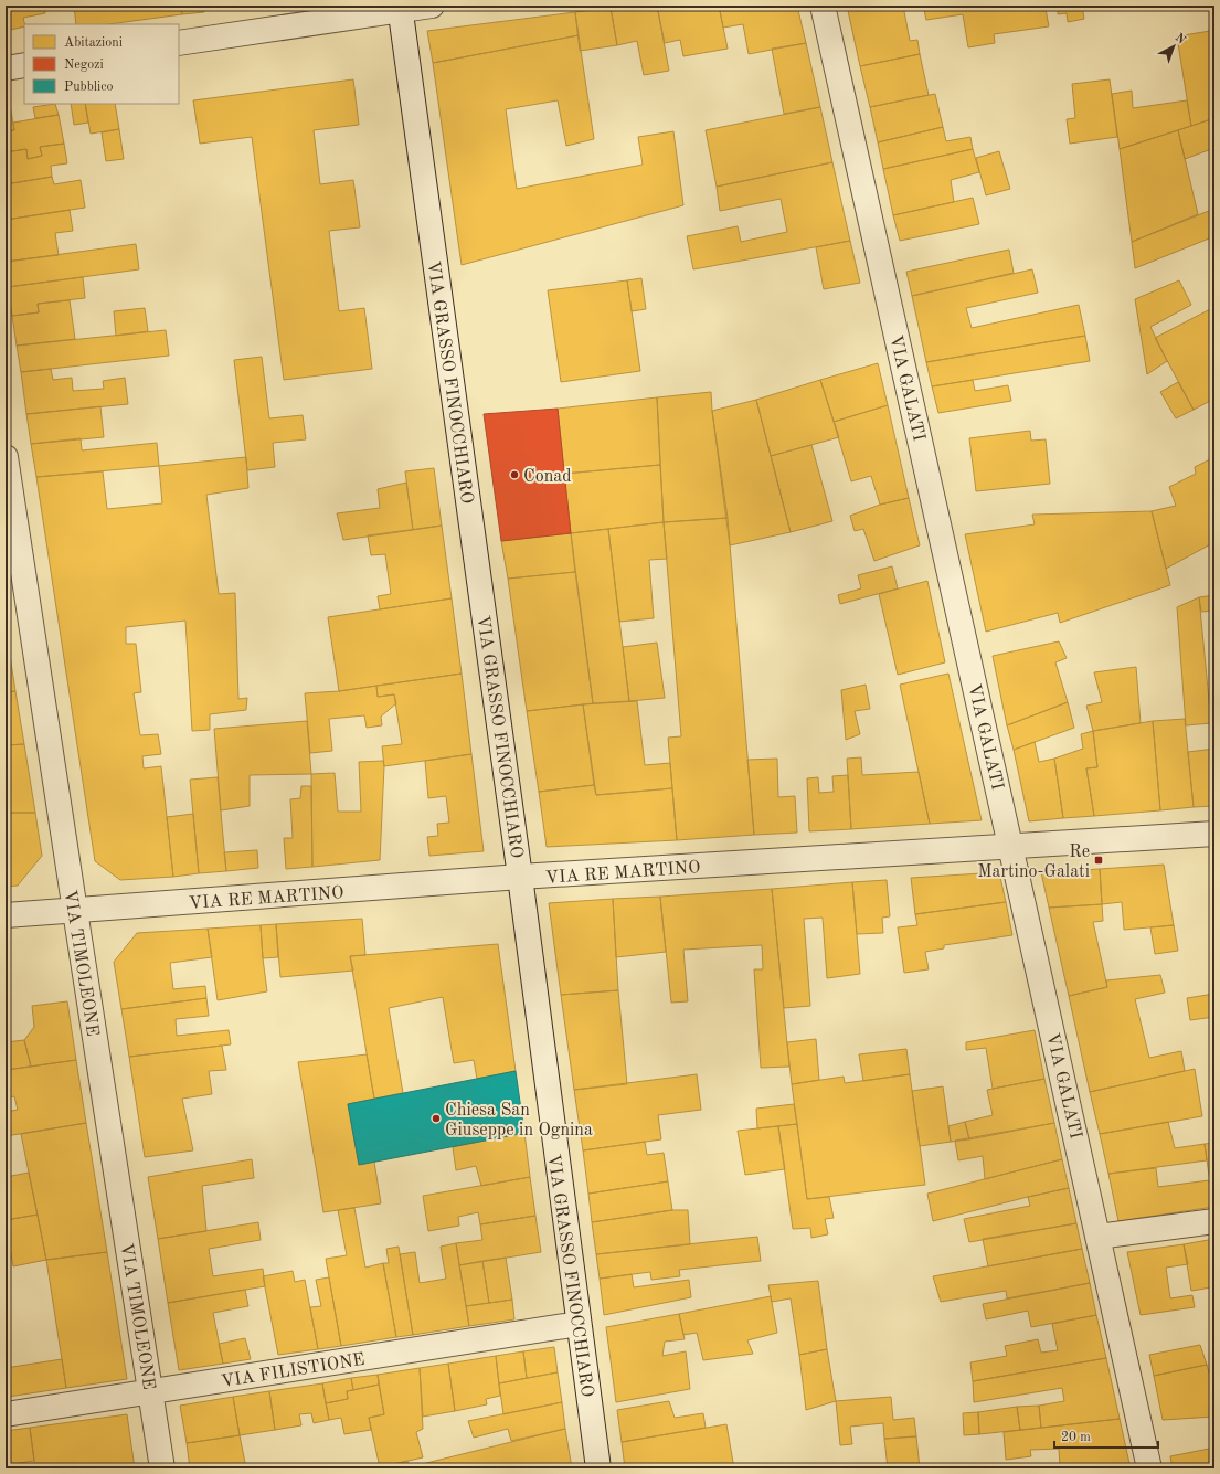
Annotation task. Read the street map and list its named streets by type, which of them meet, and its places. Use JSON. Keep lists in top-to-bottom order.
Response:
{
  "streets": {
    "street": [
      "VIA GRASSO FINOCCHIARO",
      "VIA GALATI",
      "VIA RE MARTINO",
      "VIA TIMOLEONE",
      "VIA FILISTIONE"
    ]
  },
  "crossings": [
    ["VIA GRASSO FINOCCHIARO", "VIA RE MARTINO"],
    ["VIA GRASSO FINOCCHIARO", "VIA FILISTIONE"],
    ["VIA GALATI", "VIA RE MARTINO"],
    ["VIA RE MARTINO", "VIA TIMOLEONE"],
    ["VIA TIMOLEONE", "VIA FILISTIONE"]
  ],
  "places": {
    "other": ["Conad", "Chiesa San Giuseppe in Ognina"],
    "transit": ["Re Martino-Galati"]
  },
  "legend": ["Abitazioni", "Negozi", "Pubblico"],
  "scale_bar": "20 m",
  "north": "top right"
}
